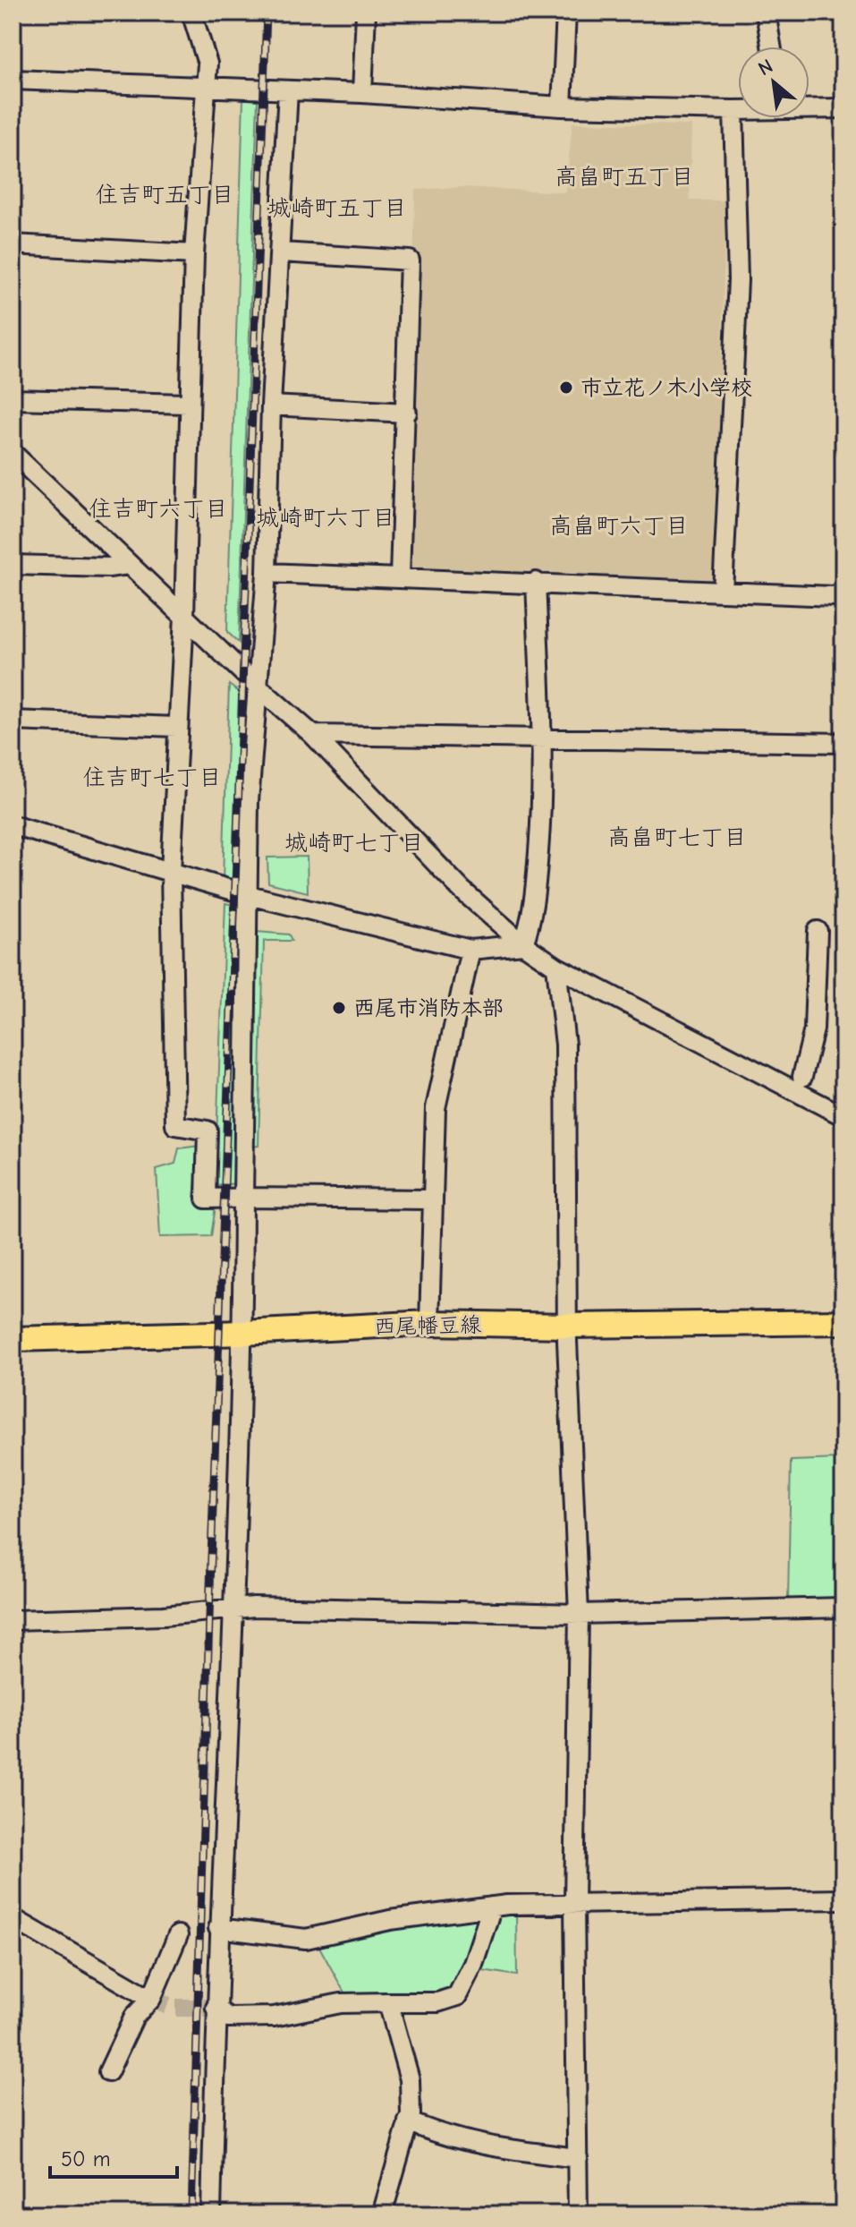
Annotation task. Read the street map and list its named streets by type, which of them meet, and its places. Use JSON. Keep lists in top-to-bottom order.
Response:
{
  "streets": {
    "main road": ["西尾幡豆線"]
  },
  "districts": [
    "高畠町五丁目",
    "住吉町五丁目",
    "城崎町五丁目",
    "住吉町六丁目",
    "城崎町六丁目",
    "高畠町六丁目",
    "住吉町七丁目",
    "高畠町七丁目",
    "城崎町七丁目"
  ],
  "places": ["市立花ノ木小学校", "西尾市消防本部"],
  "scale_bar": "50 m",
  "north": "top left"
}
